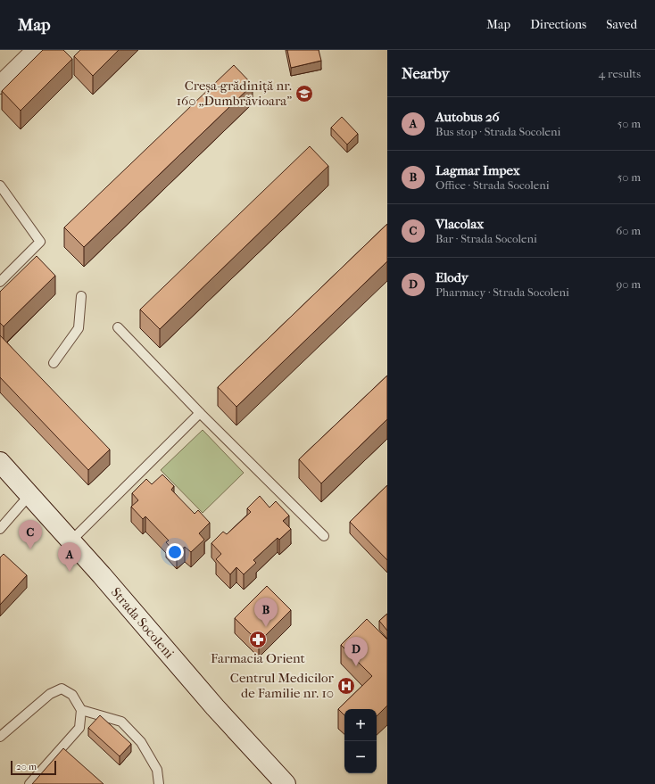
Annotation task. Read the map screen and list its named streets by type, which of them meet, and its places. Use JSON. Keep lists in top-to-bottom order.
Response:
{
  "streets": {
    "main road": ["Strada Socoleni"]
  },
  "places": {
    "school or university": ["Creșa-grădiniță nr. 160 „Dumbrăvioara”"],
    "pharmacy": ["Farmacia Orient"],
    "hospital": ["Centrul Medicilor de Familie nr. 10"]
  },
  "scale_bar": "20 m",
  "page": {
    "header": "Map",
    "nav": ["Map", "Directions", "Saved"],
    "heading": ["Nearby", "4 results"],
    "list": [
      {
        "mark": "A",
        "name": "Autobus 26",
        "note": "Bus stop · Strada Socoleni",
        "value": "50 m"
      },
      {
        "mark": "B",
        "name": "Lagmar Impex",
        "note": "Office · Strada Socoleni",
        "value": "50 m"
      },
      {
        "mark": "C",
        "name": "Vlacolax",
        "note": "Bar · Strada Socoleni",
        "value": "60 m"
      },
      {
        "mark": "D",
        "name": "Elody",
        "note": "Pharmacy · Strada Socoleni",
        "value": "90 m"
      }
    ],
    "pins": [
      "C",
      "A",
      "B",
      "D"
    ],
    "map_buttons": ["+", "−"],
    "scale": "20 m"
  }
}
